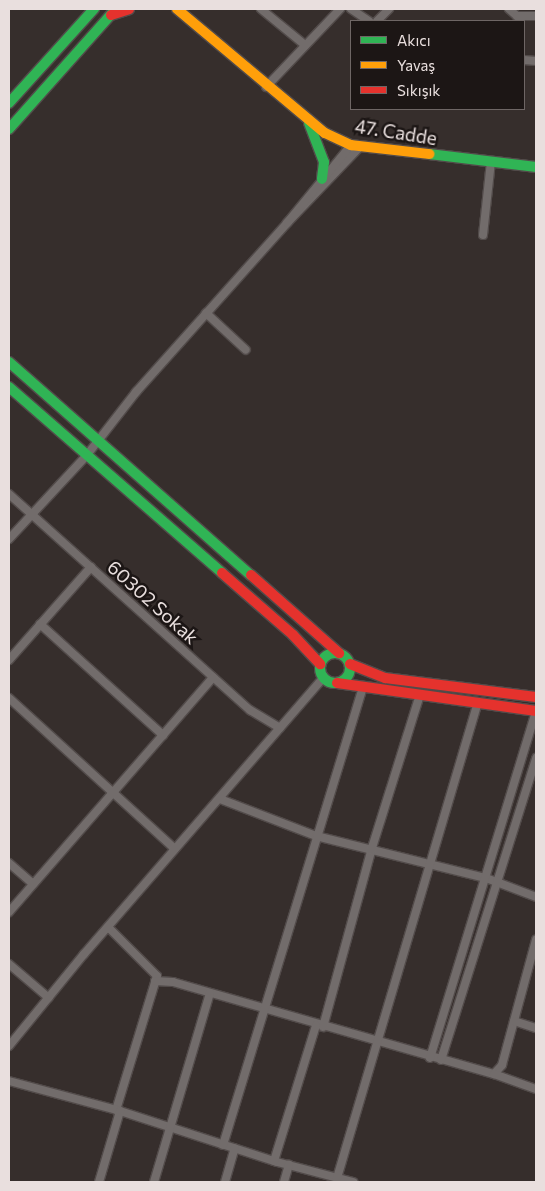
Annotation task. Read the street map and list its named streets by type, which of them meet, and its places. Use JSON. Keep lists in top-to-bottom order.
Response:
{
  "streets": {
    "main road": ["47. Cadde"],
    "street": ["60302 Sokak"]
  },
  "legend": ["Akıcı", "Yavaş", "Sıkışık"]
}
